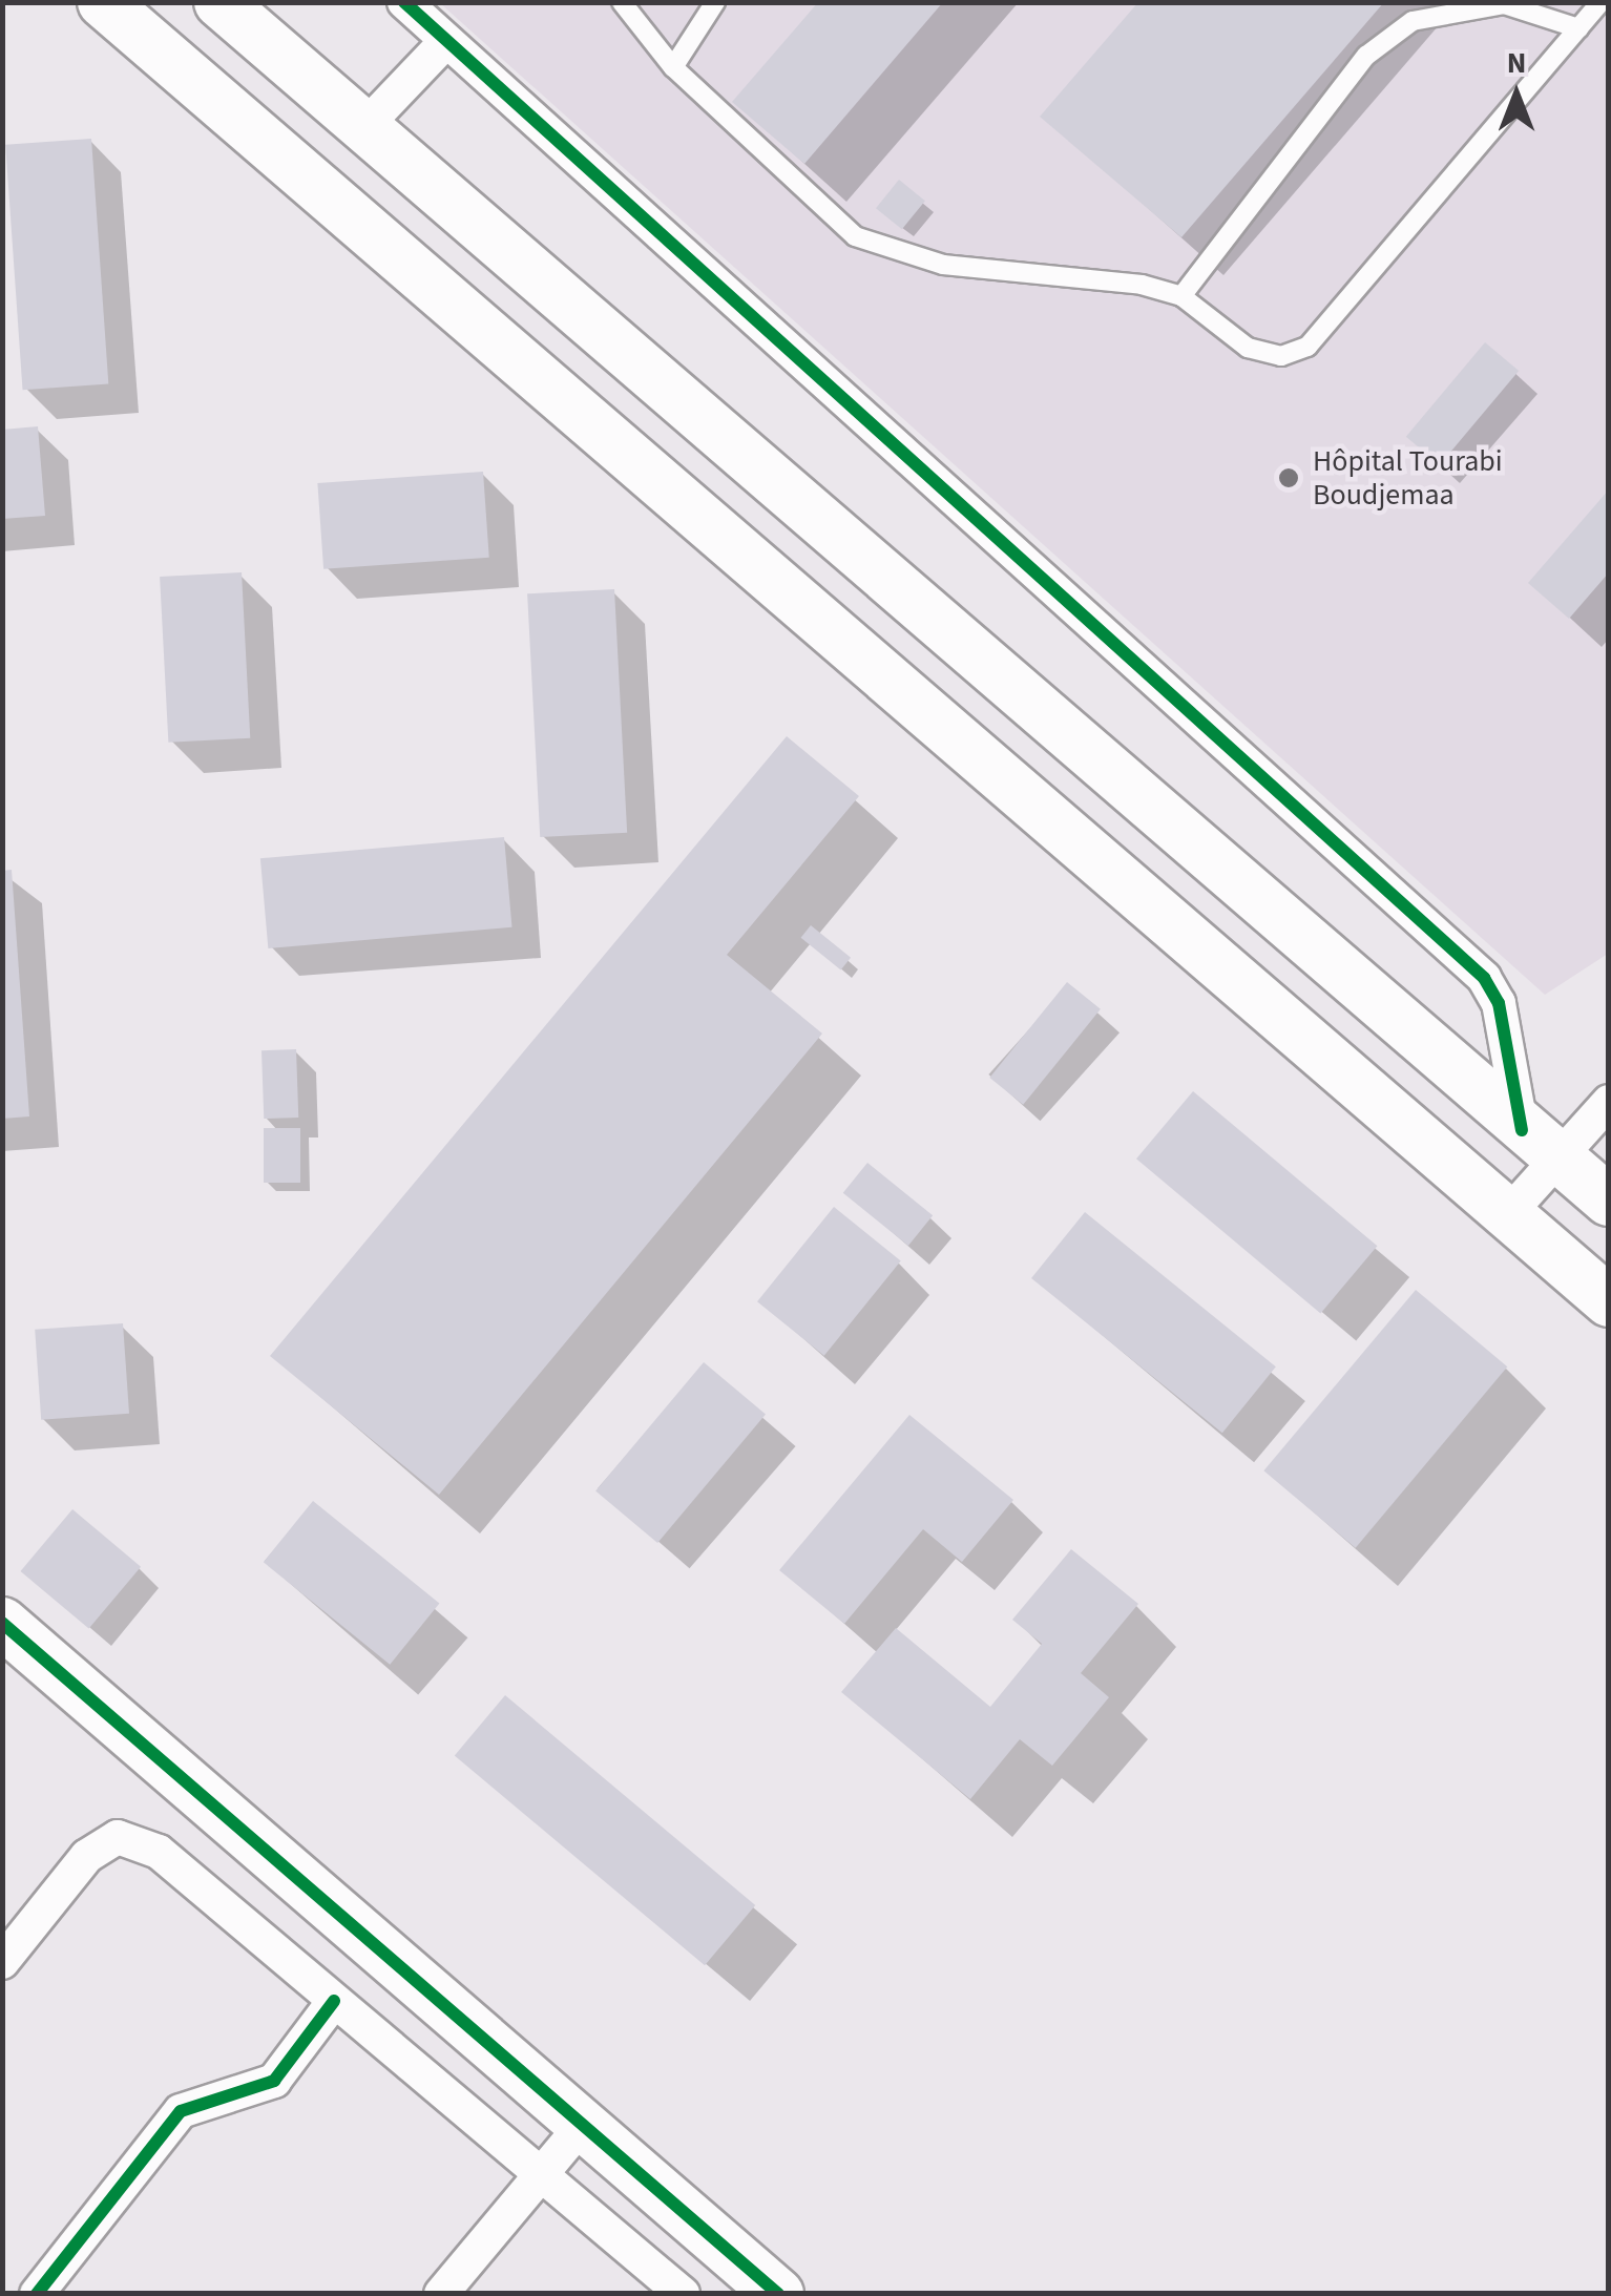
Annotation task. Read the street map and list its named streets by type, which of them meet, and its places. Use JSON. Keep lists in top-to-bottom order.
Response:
{
  "places": ["Hôpital Tourabi Boudjemaa"],
  "north": "top"
}
